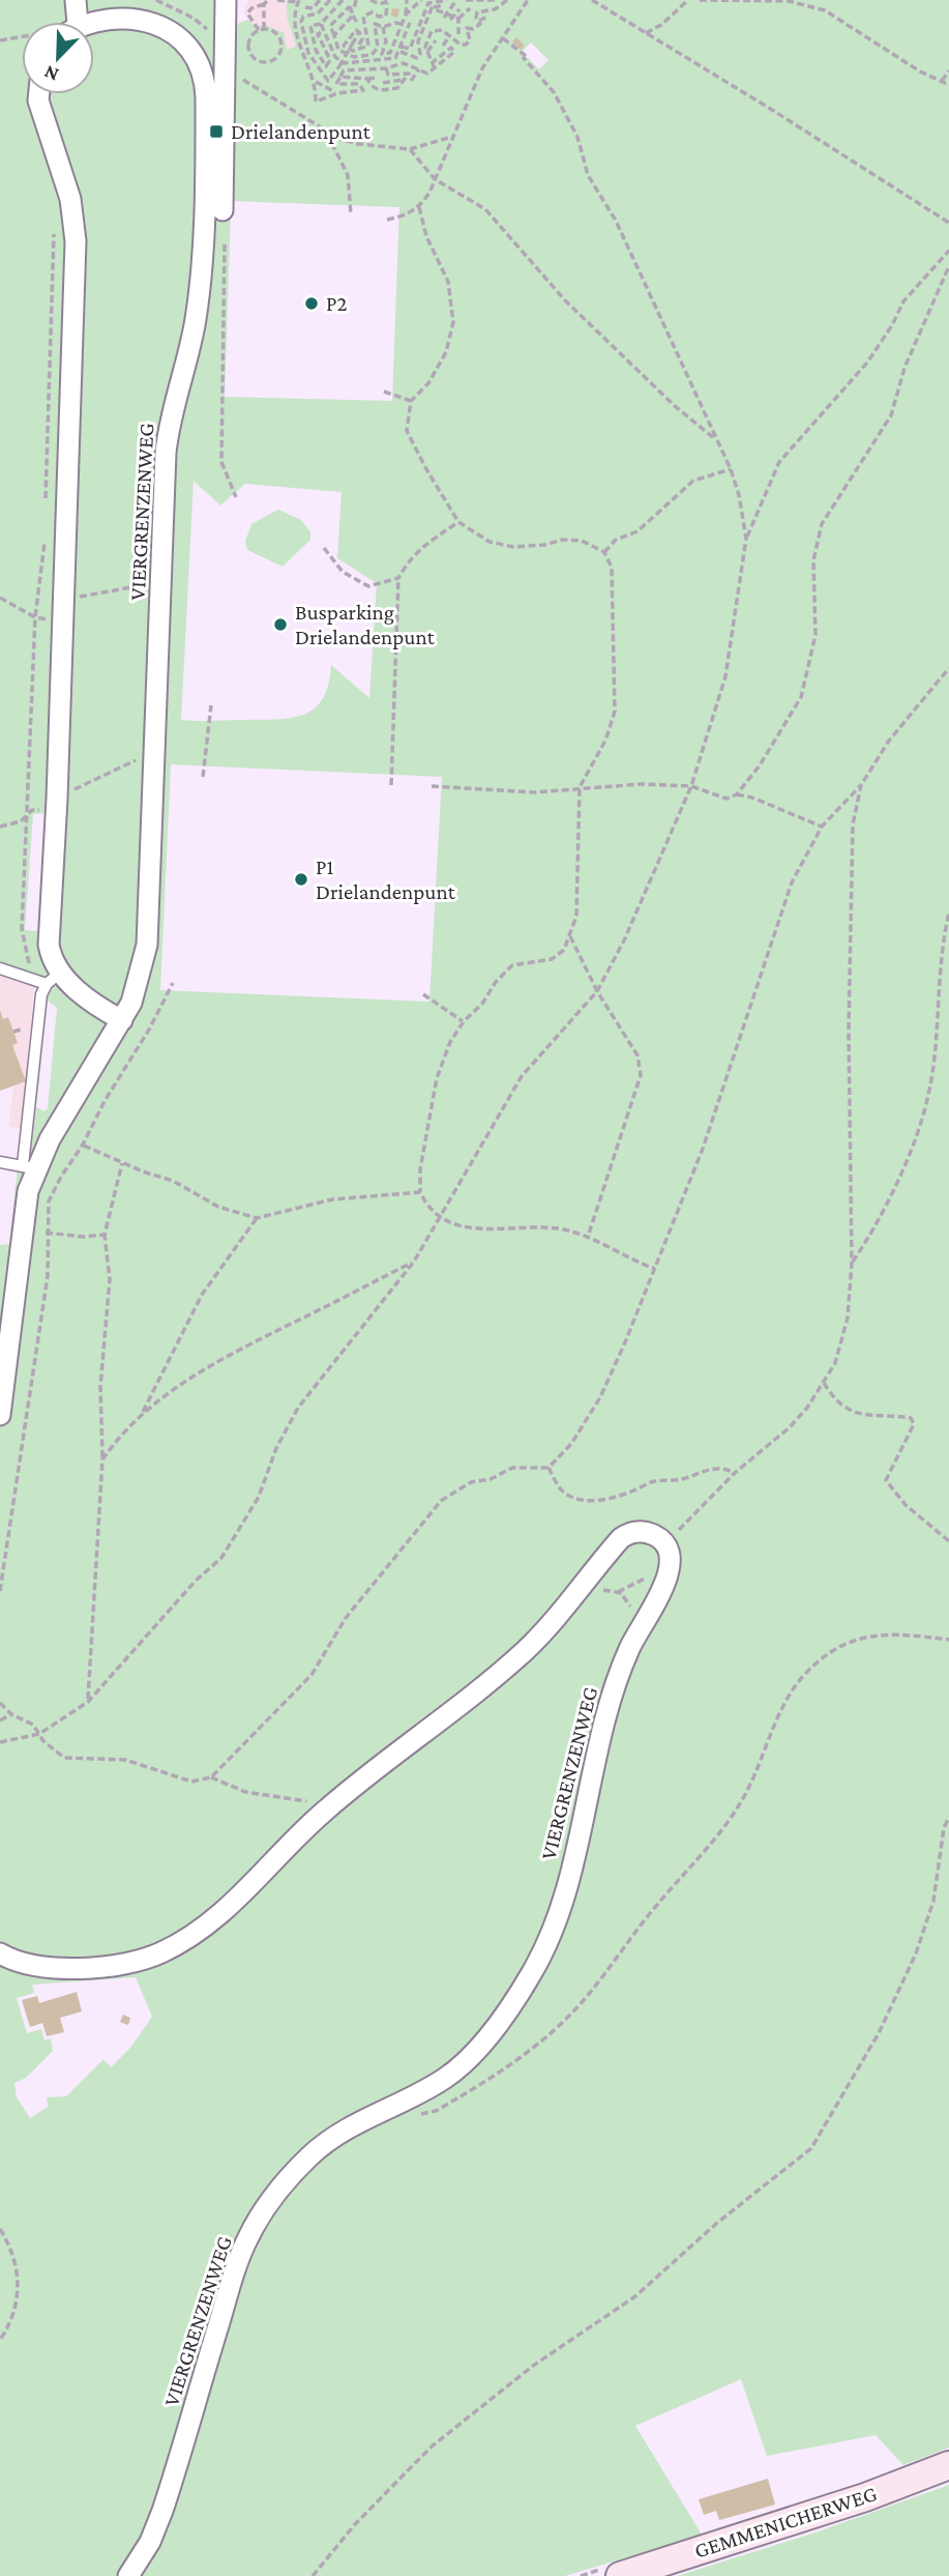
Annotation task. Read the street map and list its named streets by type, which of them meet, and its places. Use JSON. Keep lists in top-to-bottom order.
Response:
{
  "streets": {
    "main road": ["GEMMENICHERWEG"],
    "street": ["VIERGRENZENWEG"]
  },
  "places": {
    "transit": ["Drielandenpunt"],
    "other": ["P2", "Busparking Drielandenpunt", "P1 Drielandenpunt"]
  },
  "north": "bottom left"
}
